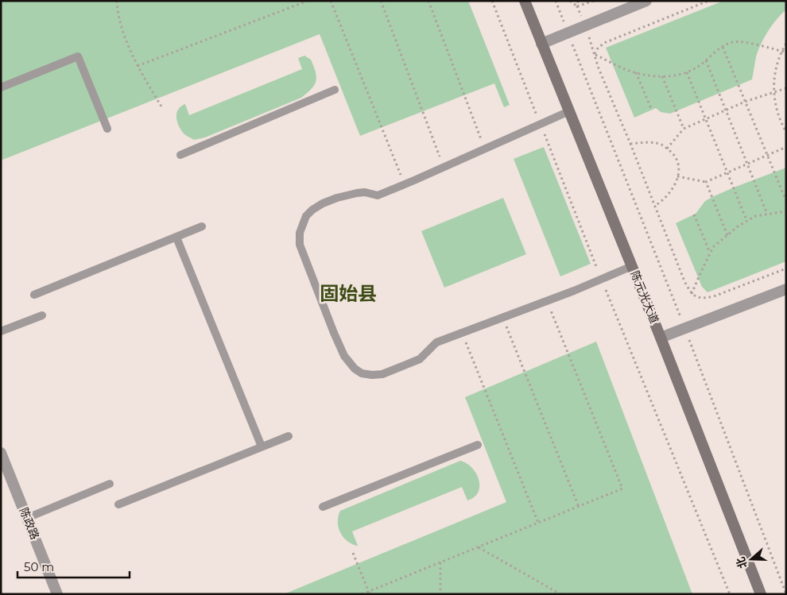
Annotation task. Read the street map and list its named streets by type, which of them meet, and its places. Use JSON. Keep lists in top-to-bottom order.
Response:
{
  "streets": {
    "main road": ["陈元光大道"],
    "street": ["陈政路"]
  },
  "districts": ["固始县"],
  "scale_bar": "50 m",
  "north": "left"
}
